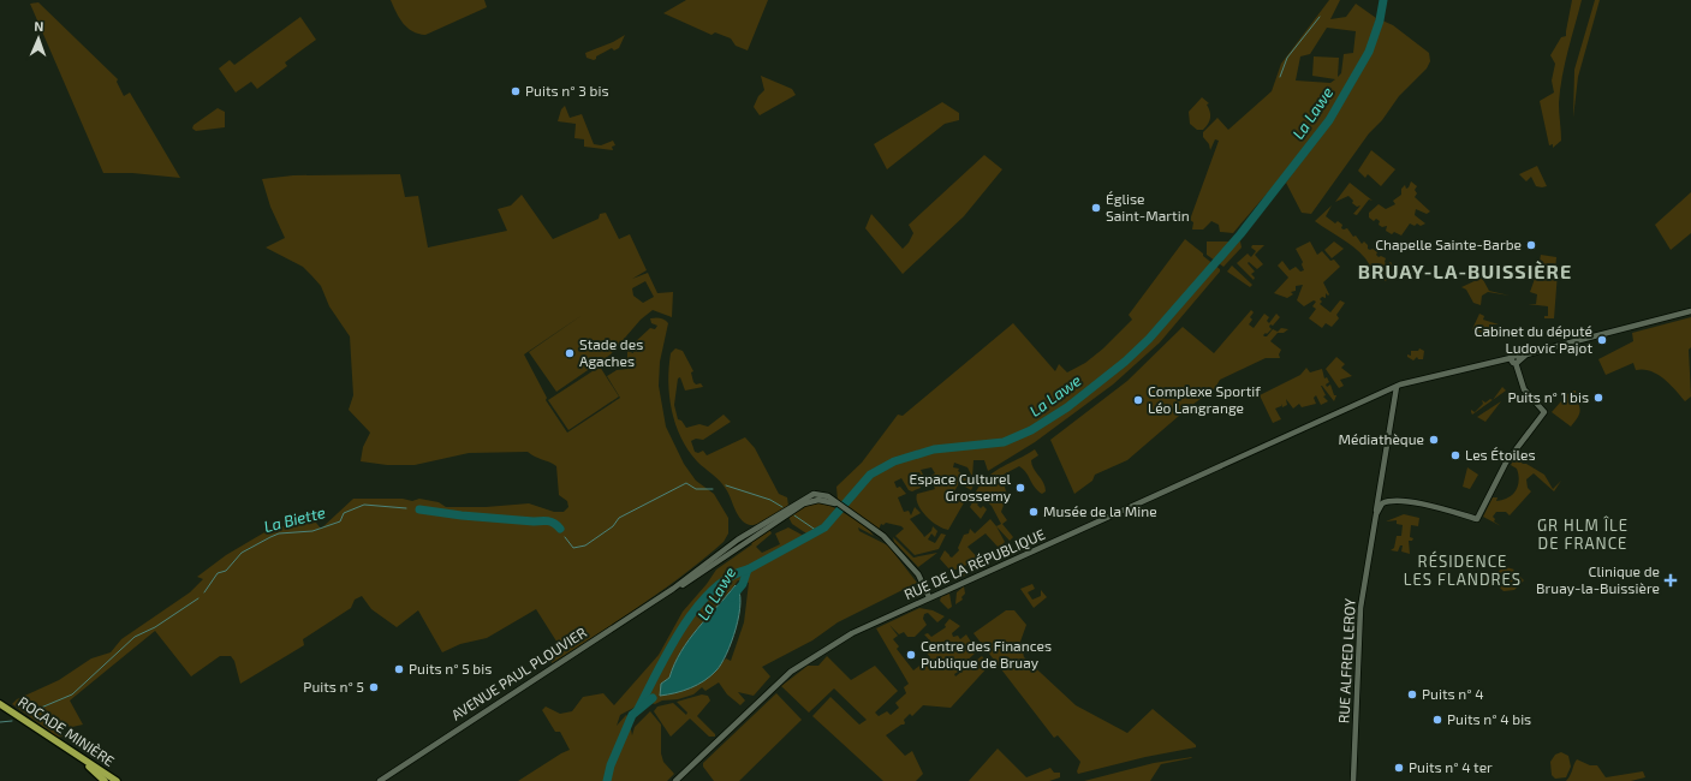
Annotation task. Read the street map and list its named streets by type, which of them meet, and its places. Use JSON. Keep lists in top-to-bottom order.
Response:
{
  "streets": {
    "highway": ["ROCADE MINIÈRE"],
    "main road": ["RUE DE LA RÉPUBLIQUE", "RUE ALFRED LEROY", "AVENUE PAUL PLOUVIER"]
  },
  "crossings": [
    ["RUE DE LA RÉPUBLIQUE", "RUE ALFRED LEROY"]
  ],
  "districts": ["BRUAY-LA-BUISSIÈRE", "GR HLM ÎLE DE FRANCE", "RÉSIDENCE LES FLANDRES"],
  "water": ["La Lawe", "La Biette"],
  "places": {
    "other": [
      "Puits n° 3 bis",
      "Église Saint-Martin",
      "Chapelle Sainte-Barbe",
      "Cabinet du député Ludovic Pajot",
      "Stade des Agaches",
      "Puits n° 1 bis",
      "Complexe Sportif Léo Langrange",
      "Médiathèque",
      "Les Étoiles",
      "Espace Culturel Grossemy",
      "Musée de la Mine",
      "Centre des Finances Publique de Bruay",
      "Puits n° 5 bis",
      "Puits n° 5",
      "Puits n° 4",
      "Puits n° 4 bis",
      "Puits n° 4 ter"
    ],
    "health": ["Clinique de Bruay-la-Buissière"]
  },
  "north": "top"
}
